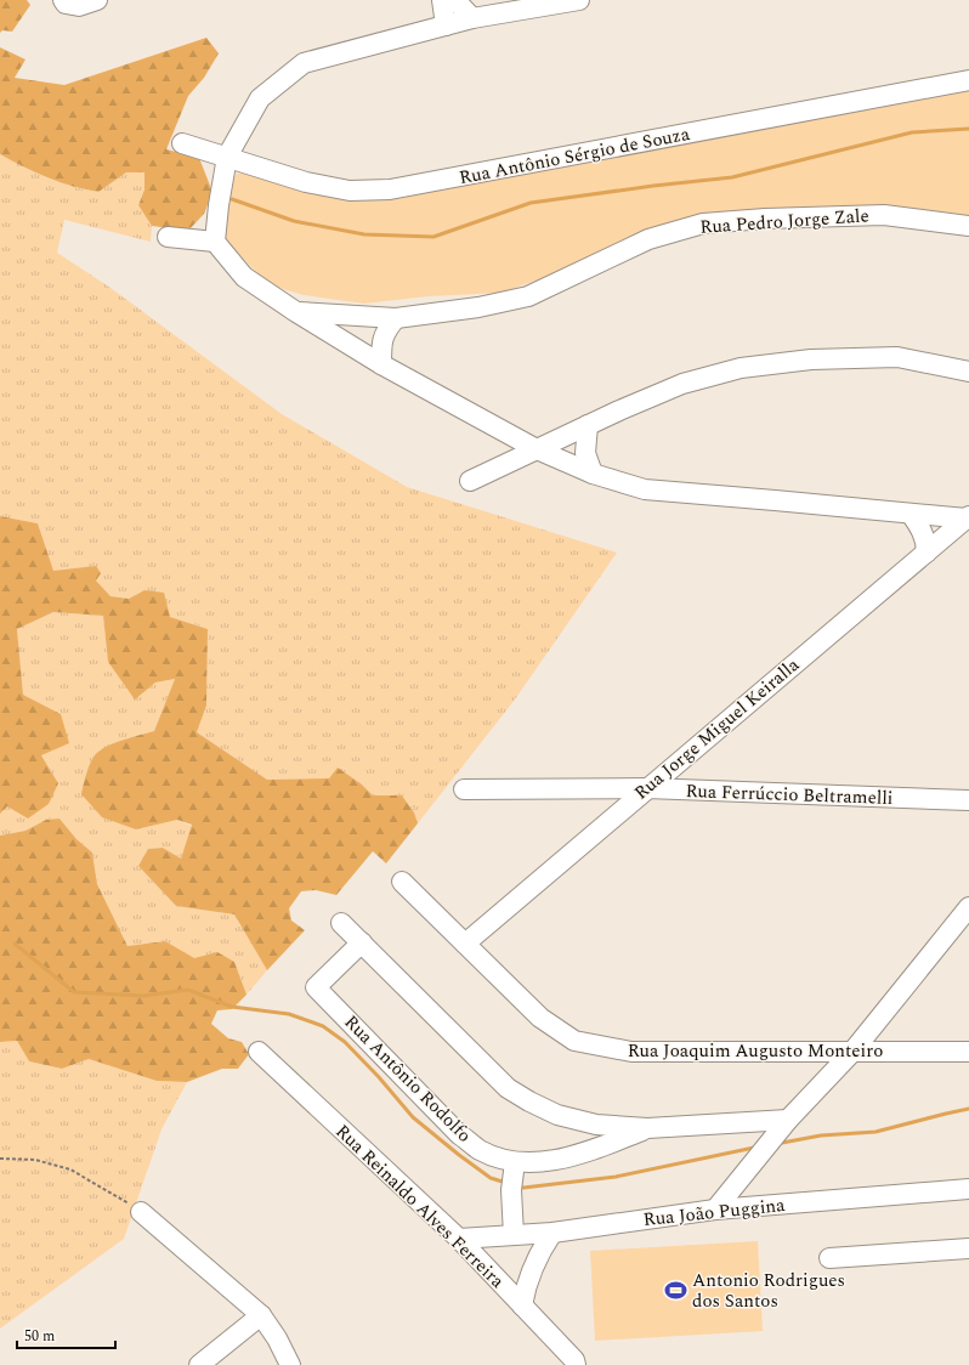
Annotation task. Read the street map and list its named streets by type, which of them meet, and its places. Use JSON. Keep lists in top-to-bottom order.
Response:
{
  "streets": {
    "street": [
      "Rua Antônio Sérgio de Souza",
      "Rua Pedro Jorge Zale",
      "Rua Jorge Miguel Keiralla",
      "Rua Ferrúccio Beltramelli",
      "Rua Joaquim Augusto Monteiro",
      "Rua Antônio Rodolfo",
      "Rua Reinaldo Alves Ferreira",
      "Rua João Puggina"
    ]
  },
  "crossings": [
    ["Rua Jorge Miguel Keiralla", "Rua Ferrúccio Beltramelli"],
    ["Rua Jorge Miguel Keiralla", "Rua Joaquim Augusto Monteiro"],
    ["Rua Reinaldo Alves Ferreira", "Rua João Puggina"]
  ],
  "places": {
    "sports": ["Antonio Rodrigues dos Santos"]
  },
  "scale_bar": "50 m"
}
